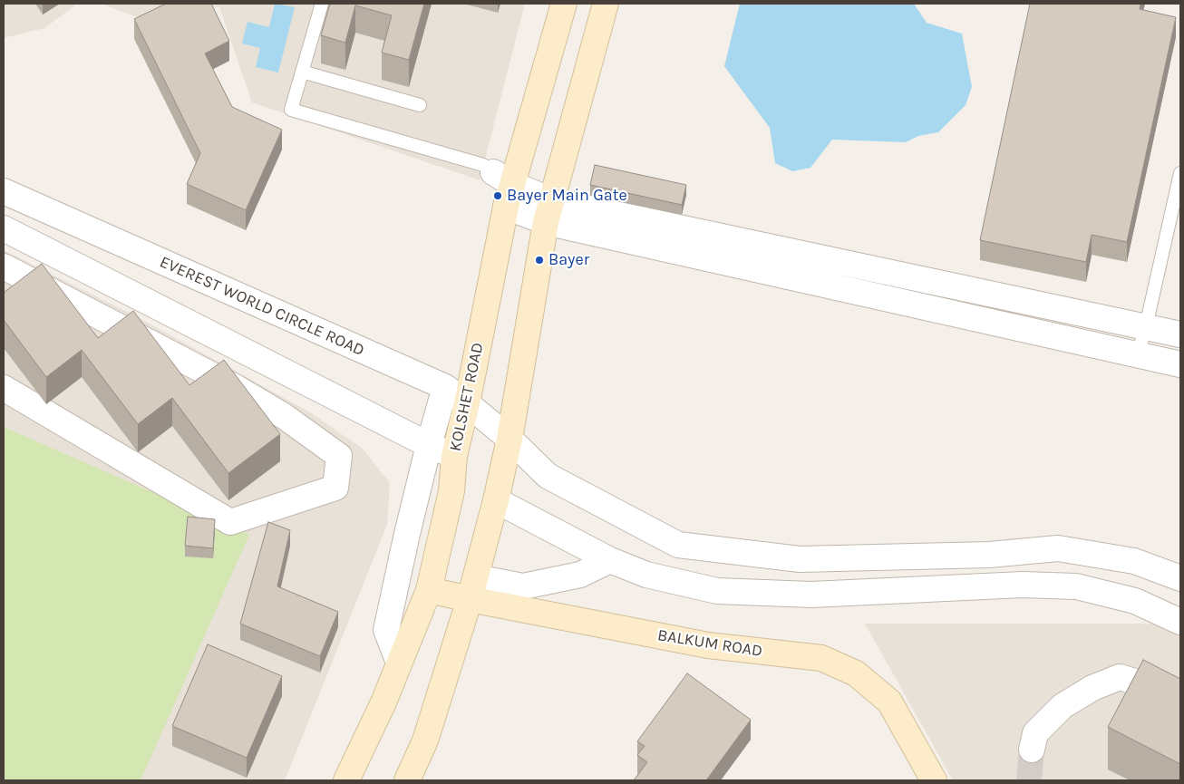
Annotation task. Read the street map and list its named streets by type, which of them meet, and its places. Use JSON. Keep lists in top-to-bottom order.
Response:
{
  "streets": {
    "street": ["EVEREST WORLD CIRCLE ROAD", "KOLSHET ROAD", "BALKUM ROAD"]
  },
  "crossings": [
    ["EVEREST WORLD CIRCLE ROAD", "KOLSHET ROAD"],
    ["KOLSHET ROAD", "BALKUM ROAD"]
  ],
  "places": ["Bayer Main Gate", "Bayer"]
}
